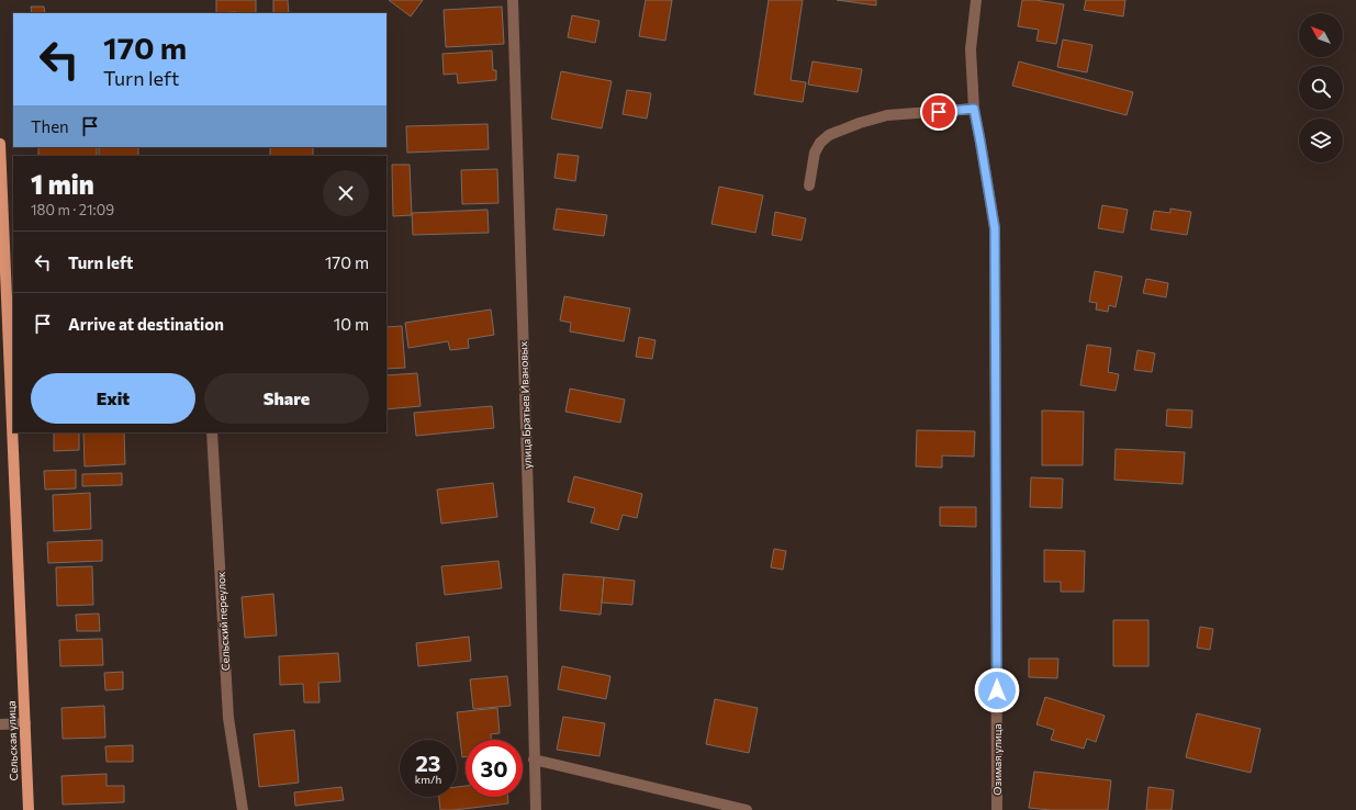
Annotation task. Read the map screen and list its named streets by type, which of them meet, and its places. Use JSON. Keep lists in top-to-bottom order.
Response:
{
  "streets": {
    "main road": ["Сельская улица"],
    "street": ["улица Братьев Ивановых", "Сельский переулок", "Озимая улица"]
  },
  "north": "top left",
  "page": {
    "turn": ["170 m", "Turn left"],
    "then": "Then",
    "heading": ["1 min", "180 m · 21:09"],
    "list": [
      {
        "name": "Turn left",
        "value": "170 m"
      },
      {
        "name": "Arrive at destination",
        "value": "10 m"
      }
    ],
    "buttons": ["Exit", "Share"],
    "speed": "23 km/h",
    "limit": "30"
  }
}
